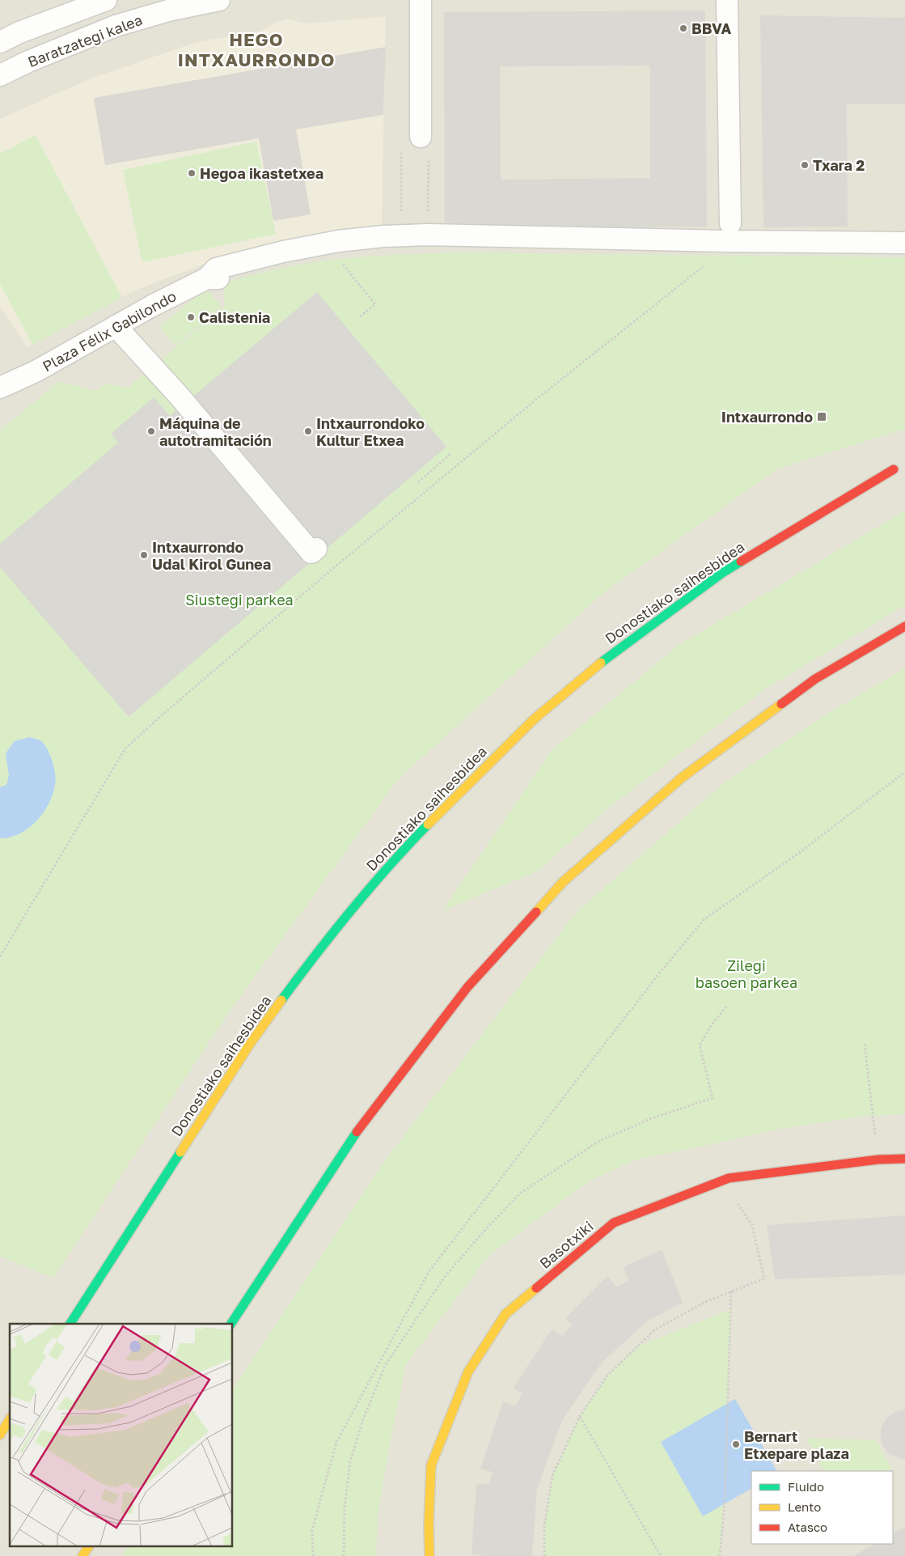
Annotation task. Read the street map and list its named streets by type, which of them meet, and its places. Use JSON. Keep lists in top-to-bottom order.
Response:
{
  "streets": {
    "main road": ["Donostiako saihesbidea", "Basotxiki"],
    "street": ["Baratzategi kalea", "Plaza Félix Gabilondo"]
  },
  "districts": ["HEGO INTXAURRONDO"],
  "parks": ["Siustegi parkea", "Zilegi basoen parkea"],
  "places": {
    "other": [
      "BBVA",
      "Txara 2",
      "Hegoa ikastetxea",
      "Calistenia",
      "Máquina de autotramitación",
      "Intxaurrondoko Kultur Etxea",
      "Intxaurrondo Udal Kirol Gunea",
      "Bernart Etxepare plaza"
    ],
    "transit": ["Intxaurrondo"]
  },
  "legend": ["Fluido", "Lento", "Atasco"]
}
